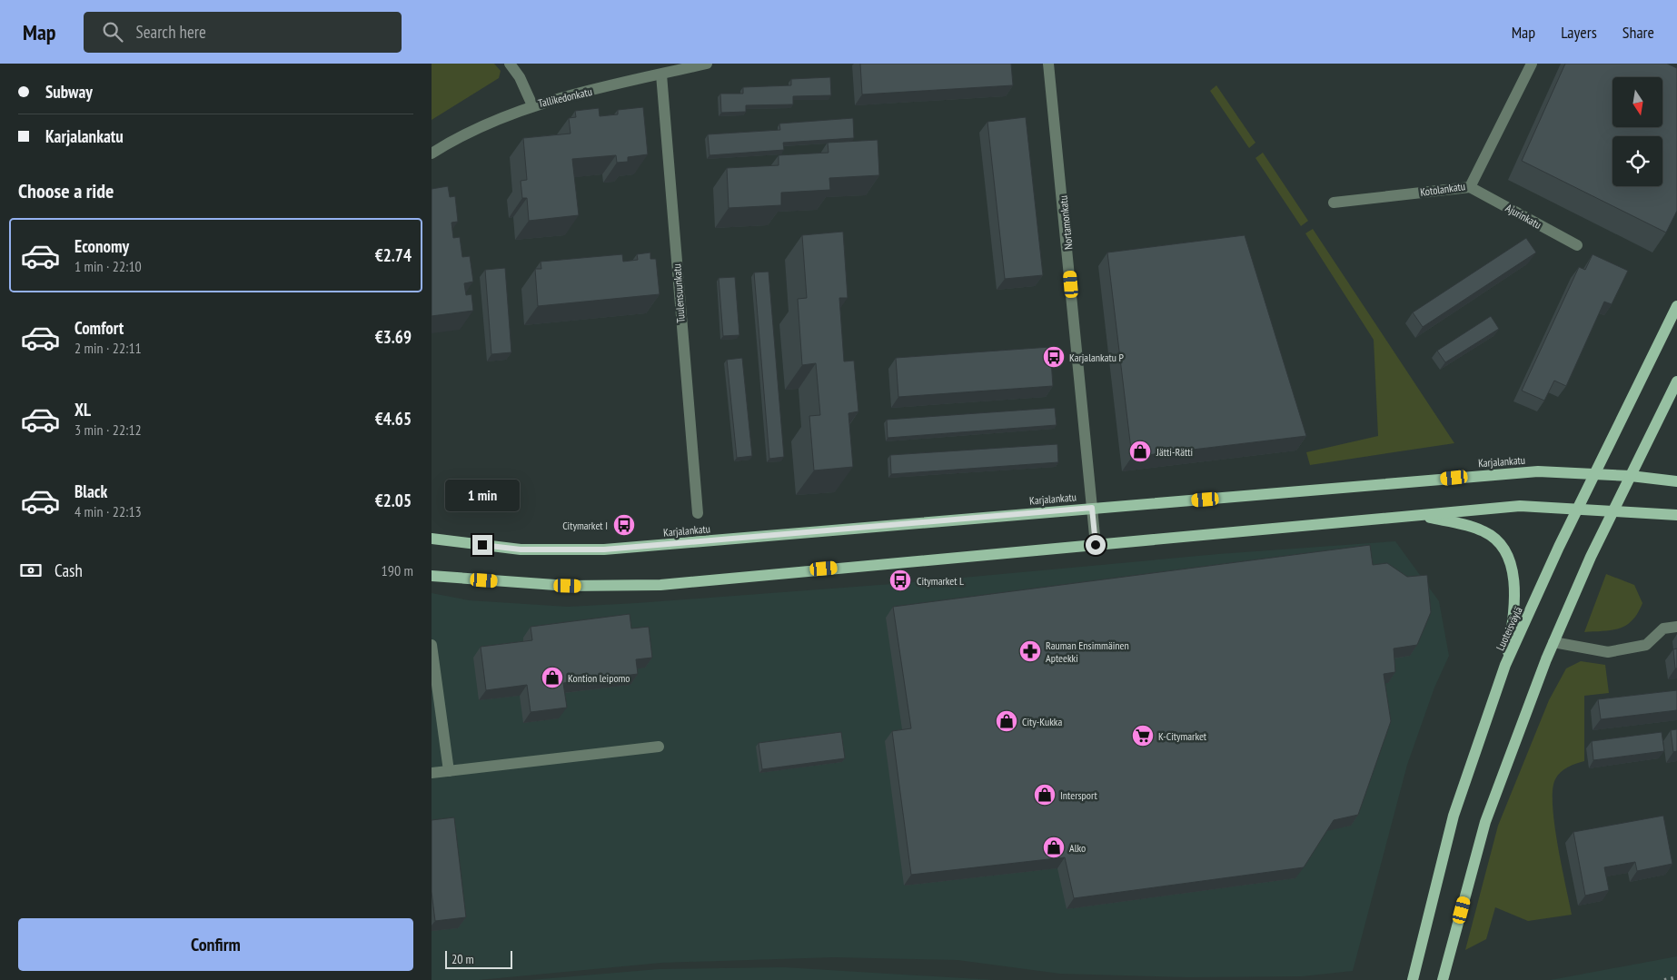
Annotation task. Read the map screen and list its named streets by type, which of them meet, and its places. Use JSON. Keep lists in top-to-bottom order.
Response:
{
  "streets": {
    "main road": ["Karjalankatu", "Luoteisväylä"],
    "street": [
      "Tallikedonkatu",
      "Kotolankatu",
      "Ajurinkatu",
      "Nortamonkatu",
      "Tuulensuunkatu"
    ]
  },
  "crossings": [
    ["Tallikedonkatu", "Tuulensuunkatu"],
    ["Kotolankatu", "Ajurinkatu"],
    ["Nortamonkatu", "Karjalankatu"],
    ["Karjalankatu", "Luoteisväylä"]
  ],
  "places": {
    "bus stop": ["Karjalankatu P", "Citymarket I", "Citymarket L"],
    "shop": [
      "Jätti-Rätti",
      "Kontion leipomo",
      "City-Kukka",
      "Intersport",
      "Alko"
    ],
    "pharmacy": ["Rauman Ensimmäinen Apteekki"],
    "supermarket": ["K-Citymarket"]
  },
  "scale_bar": "20 m",
  "north": "bottom",
  "page": {
    "header": "Map",
    "search": "Search here",
    "nav": ["Map", "Layers", "Share"],
    "banner": ["Subway", "Karjalankatu"],
    "heading": "Choose a ride",
    "list": [
      {
        "name": "Economy",
        "note": "1 min · 22:10",
        "value": "€2.74"
      },
      {
        "name": "Comfort",
        "note": "2 min · 22:11",
        "value": "€3.69"
      },
      {
        "name": "XL",
        "note": "3 min · 22:12",
        "value": "€4.65"
      },
      {
        "name": "Black",
        "note": "4 min · 22:13",
        "value": "€2.05"
      }
    ],
    "bubble": "1 min",
    "pay": ["Cash", "190 m"],
    "buttons": "Confirm",
    "scale": "20 m"
  }
}
